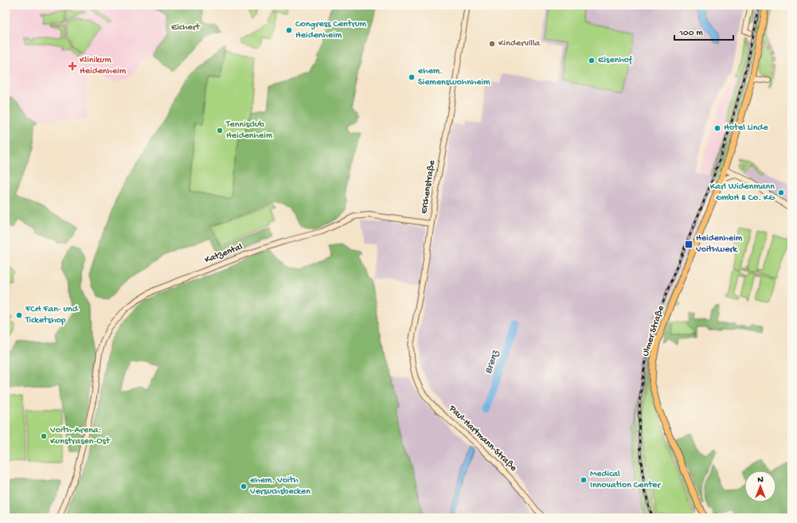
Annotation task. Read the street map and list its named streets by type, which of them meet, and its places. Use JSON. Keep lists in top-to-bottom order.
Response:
{
  "streets": {
    "main road": [
      "Erchenstraße",
      "Katzental",
      "Ulmer Straße",
      "Paul-Hartmann-Straße"
    ]
  },
  "crossings": [
    ["Erchenstraße", "Katzental"],
    ["Erchenstraße", "Paul-Hartmann-Straße"]
  ],
  "water": ["Brenz"],
  "parks": ["Eichert"],
  "places": {
    "other": [
      "Congress Centrum Heidenheim",
      "Kindervilla",
      "Eisenhof",
      "ehem. Siemenswohnheim",
      "Hotel Linde",
      "Tennisclub Heidenheim",
      "Karl Widenmann GmbH & Co. KG",
      "FCH Fan- und Ticketshop",
      "Voith-Arena: Kunstrasen-Ost",
      "Medical Innovation Center",
      "ehem. Voith Versuchsbecken"
    ],
    "health": ["Klinikum Heidenheim"],
    "transit": ["Heidenheim Voithwerk"]
  },
  "scale_bar": "100 m",
  "north": "top"
}
